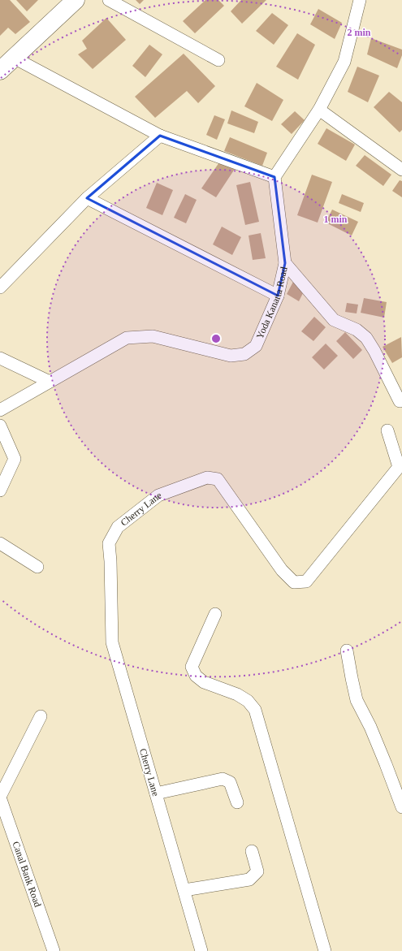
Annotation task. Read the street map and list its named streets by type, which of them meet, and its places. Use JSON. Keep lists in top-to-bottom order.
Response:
{
  "streets": {
    "street": ["Yoda Kanatta Road", "Cherry Lane", "Canal Bank Road"]
  },
  "rings": ["2 min", "1 min"]
}
